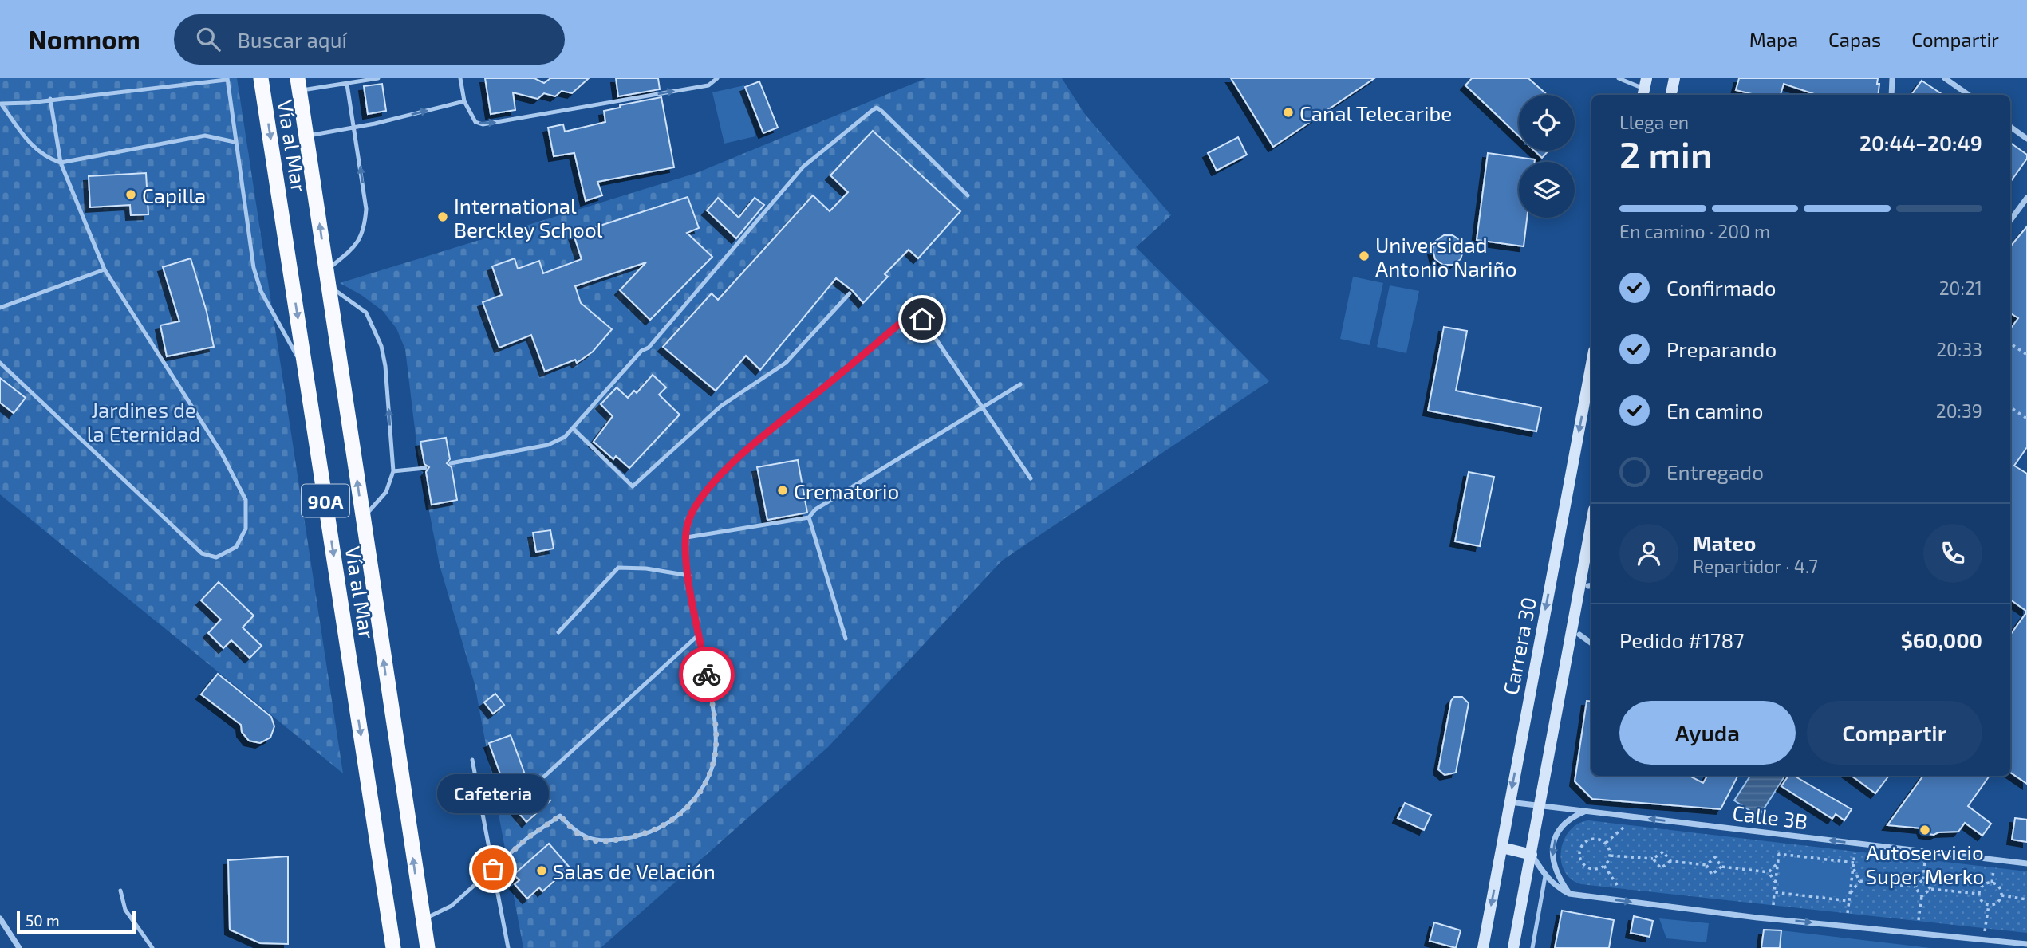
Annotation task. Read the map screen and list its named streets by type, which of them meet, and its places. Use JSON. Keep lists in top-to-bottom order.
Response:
{
  "streets": {
    "highway": ["Vía al Mar", "90A"],
    "main road": ["Carrera 30"],
    "street": ["Calle 3B"]
  },
  "crossings": [
    ["Carrera 30", "Calle 3B"]
  ],
  "one_way": ["Calle 3B"],
  "parks": ["Jardines de la Eternidad"],
  "places": [
    "Canal Telecaribe",
    "Capilla",
    "International Berckley School",
    "Universidad Antonio Nariño",
    "Crematorio",
    "Autoservicio Super Merko",
    "Cafeteria",
    "Salas de Velación"
  ],
  "scale_bar": "50 m",
  "page": {
    "header": "Nomnom",
    "search": "Buscar aquí",
    "nav": ["Mapa", "Capas", "Compartir"],
    "heading": ["2 min", "Llega en", "20:44–20:49"],
    "panel": [
      "Mateo",
      "Repartidor · 4.7",
      "Pedido #1787",
      "$60,000"
    ],
    "bar": "En camino · 200 m",
    "list": [
      ["Confirmado", "20:21"],
      ["Preparando", "20:33"],
      ["En camino", "20:39"],
      "Entregado"
    ],
    "buttons": ["Ayuda", "Compartir"],
    "bubble": "Cafeteria",
    "scale": "50 m"
  }
}
